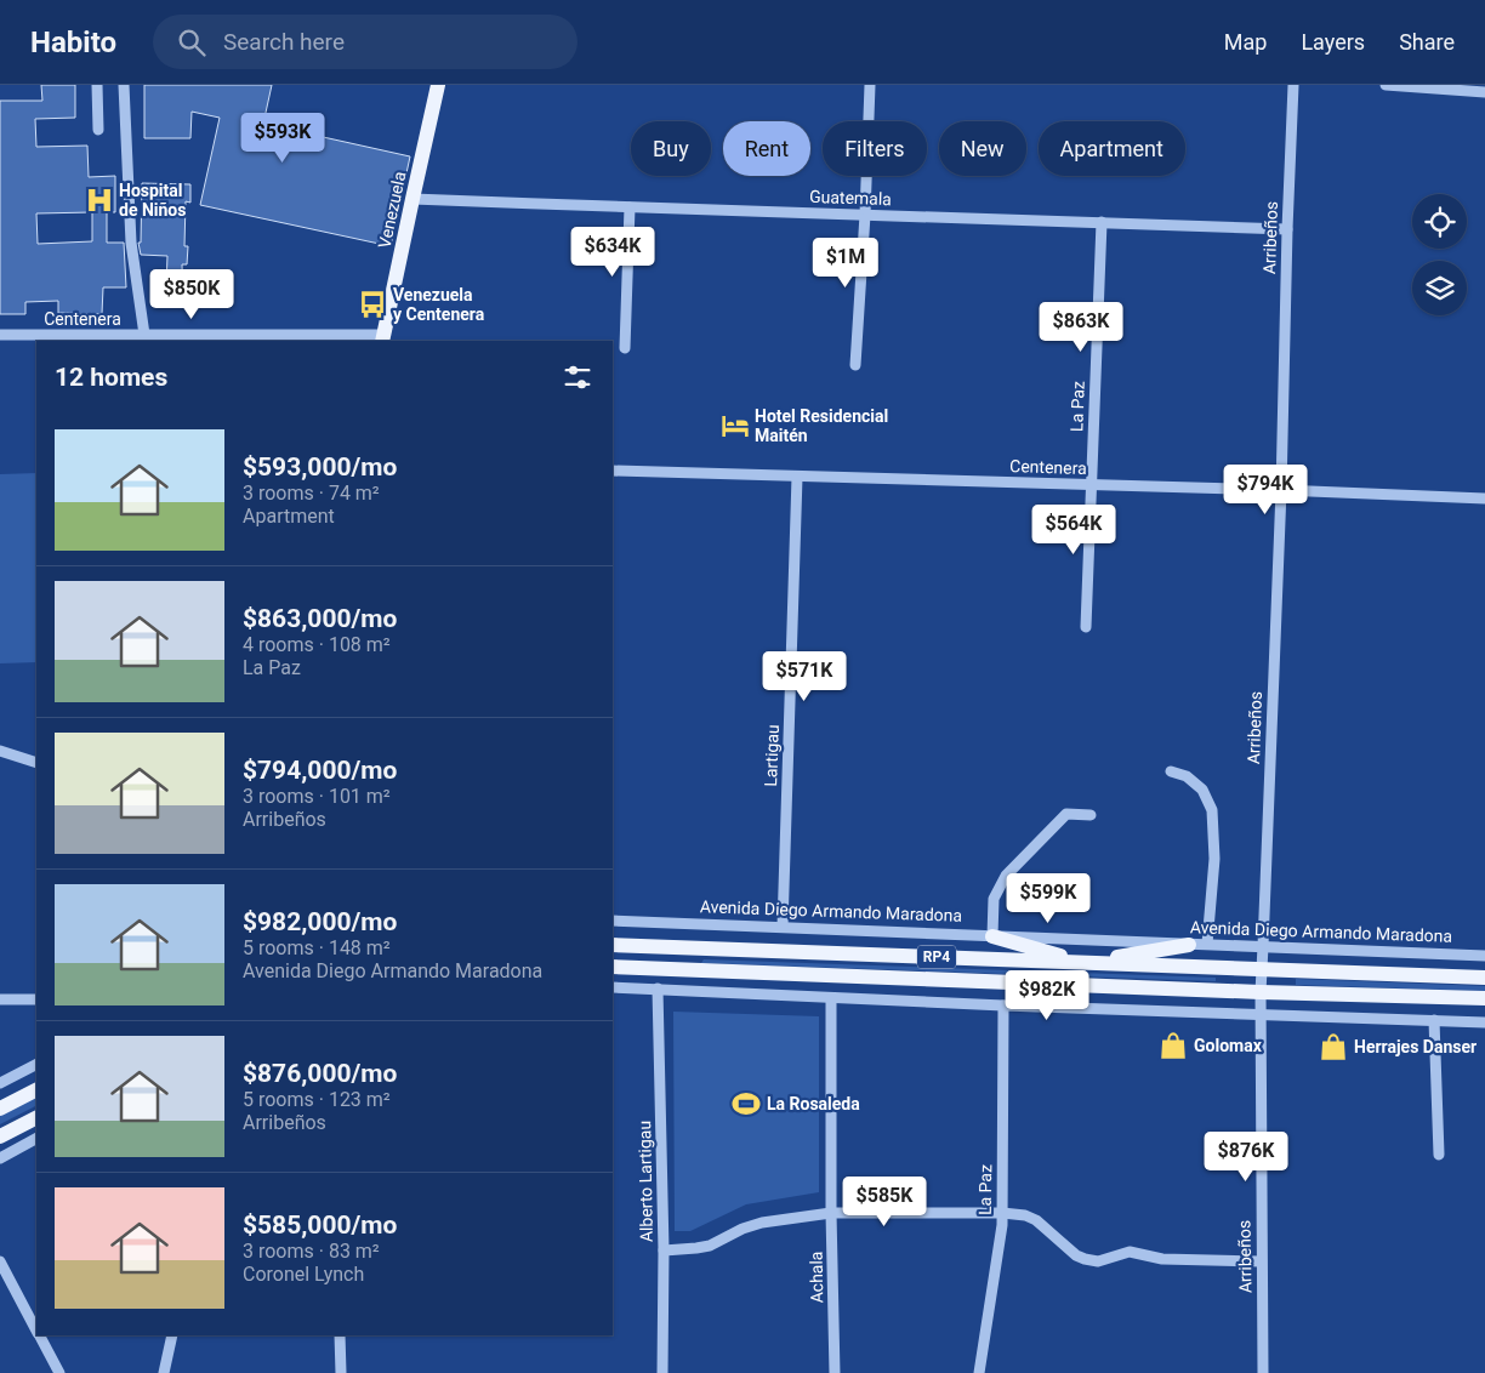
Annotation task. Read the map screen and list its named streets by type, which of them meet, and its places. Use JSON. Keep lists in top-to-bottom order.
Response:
{
  "streets": {
    "main road": ["Venezuela", "RP4"],
    "street": [
      "Guatemala",
      "Arribeños",
      "Centenera",
      "La Paz",
      "Lartigau",
      "Avenida Diego Armando Maradona",
      "Alberto Lartigau",
      "Achala"
    ]
  },
  "crossings": [
    ["Guatemala", "Venezuela"],
    ["Guatemala", "Arribeños"],
    ["Guatemala", "La Paz"],
    ["Venezuela", "Centenera"],
    ["Arribeños", "Centenera"],
    ["Arribeños", "Avenida Diego Armando Maradona"],
    ["Arribeños", "RP4"],
    ["Centenera", "La Paz"],
    ["Centenera", "Lartigau"],
    ["Lartigau", "Avenida Diego Armando Maradona"]
  ],
  "places": {
    "hospital": ["Hospital de Niños"],
    "bus stop": ["Venezuela y Centenera"],
    "hotel": ["Hotel Residencial Maitén"],
    "shop": ["Golomax", "Herrajes Danser"],
    "sports": ["La Rosaleda"]
  },
  "page": {
    "header": "Habito",
    "search": "Search here",
    "nav": ["Map", "Layers", "Share"],
    "price": [
      "$593K",
      "$634K",
      "$1M",
      "$850K",
      "$863K",
      "$794K",
      "$564K",
      "$571K",
      "$599K",
      "$982K",
      "$876K",
      "$585K"
    ],
    "chip": [
      "Buy",
      "Rent",
      "Filters",
      "New",
      "Apartment"
    ],
    "heading": "12 homes",
    "list": [
      {
        "name": "$593,000/mo",
        "note": "3 rooms · 74 m² · Apartment"
      },
      {
        "name": "$863,000/mo",
        "note": "4 rooms · 108 m² · La Paz"
      },
      {
        "name": "$794,000/mo",
        "note": "3 rooms · 101 m² · Arribeños"
      },
      {
        "name": "$982,000/mo",
        "note": "5 rooms · 148 m² · Avenida Diego Armando Maradona"
      },
      {
        "name": "$876,000/mo",
        "note": "5 rooms · 123 m² · Arribeños"
      },
      {
        "name": "$585,000/mo",
        "note": "3 rooms · 83 m² · Coronel Lynch"
      }
    ]
  }
}
